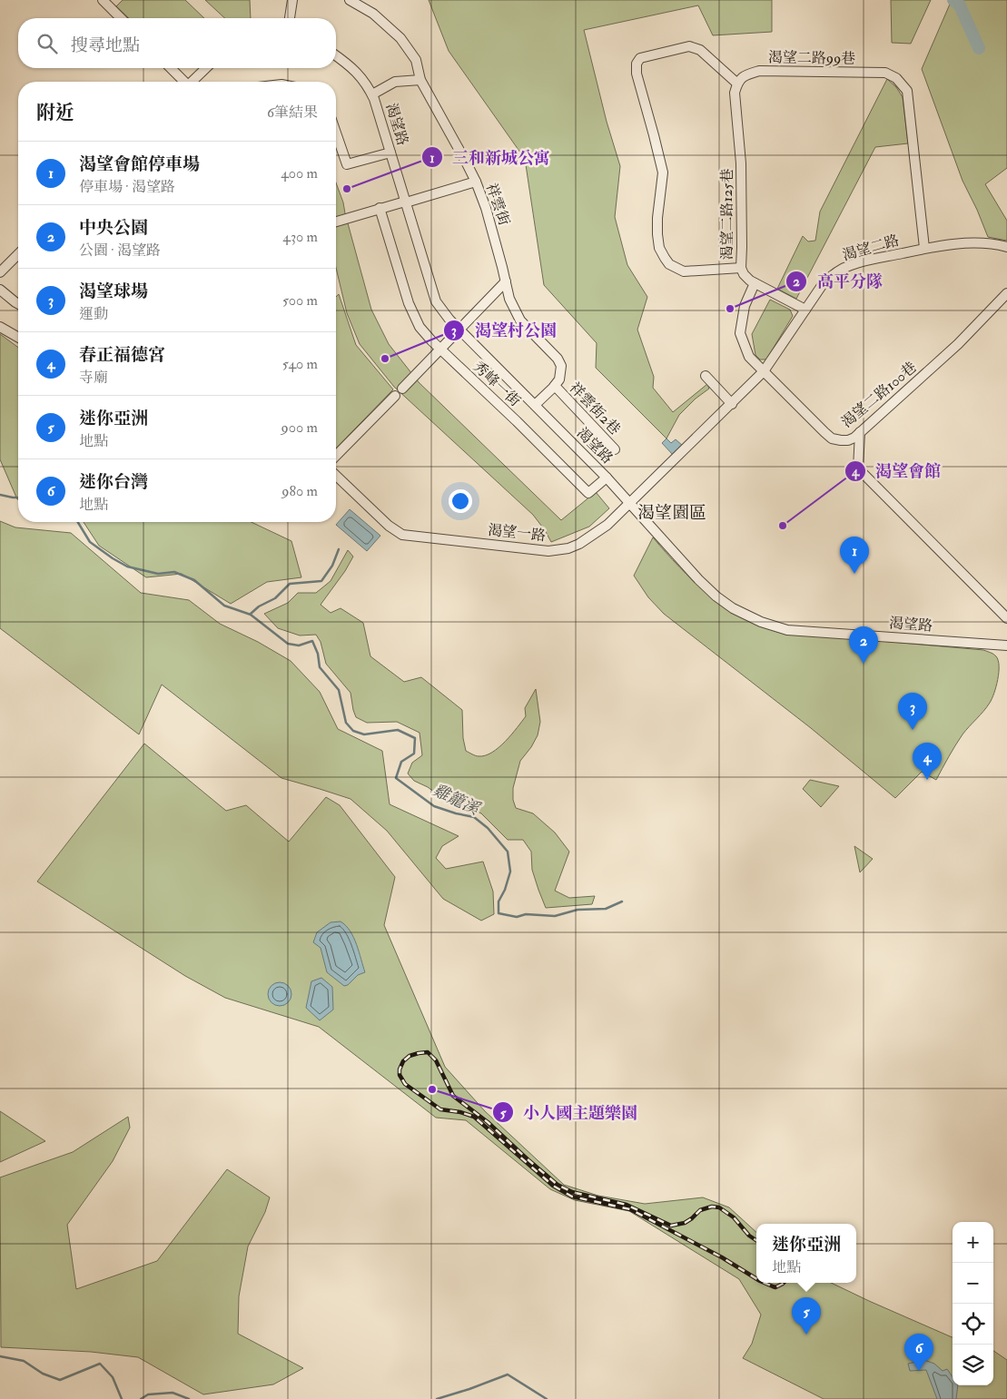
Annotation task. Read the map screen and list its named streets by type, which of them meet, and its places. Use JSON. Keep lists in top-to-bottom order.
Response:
{
  "streets": {
    "street": [
      "渴望二路99巷",
      "渴望路",
      "祥雲街",
      "渴望二路125巷",
      "渴望二路",
      "秀峰一街",
      "渴望二路100巷",
      "祥雲街2巷",
      "渴望一路"
    ]
  },
  "crossings": [
    ["渴望二路99巷", "渴望二路125巷"],
    ["渴望二路99巷", "渴望二路"],
    ["渴望路", "秀峰一街"],
    ["渴望路", "渴望一路"],
    ["祥雲街", "祥雲街2巷"],
    ["渴望二路125巷", "渴望二路"],
    ["渴望二路125巷", "渴望二路100巷"],
    ["渴望二路", "渴望二路100巷"],
    ["渴望二路", "渴望一路"],
    ["渴望二路100巷", "渴望一路"]
  ],
  "districts": ["渴望園區"],
  "water": ["雞籠溪"],
  "places": [
    "三和新城公寓",
    "高平分隊",
    "渴望村公園",
    "渴望會館",
    "小人國主題樂園"
  ],
  "page": {
    "search": "搜尋地點",
    "heading": ["附近", "6筆結果"],
    "list": [
      {
        "mark": "1",
        "name": "渴望會館停車場",
        "note": "停車場 · 渴望路",
        "value": "400 m"
      },
      {
        "mark": "2",
        "name": "中央公園",
        "note": "公園 · 渴望路",
        "value": "430 m"
      },
      {
        "mark": "3",
        "name": "渴望球場",
        "note": "運動",
        "value": "500 m"
      },
      {
        "mark": "4",
        "name": "春正福德宮",
        "note": "寺廟",
        "value": "540 m"
      },
      {
        "mark": "5",
        "name": "迷你亞洲",
        "note": "地點",
        "value": "900 m"
      },
      {
        "mark": "6",
        "name": "迷你台灣",
        "note": "地點",
        "value": "980 m"
      }
    ],
    "pins": [
      "1",
      "2",
      "3",
      "4",
      "5",
      "6"
    ],
    "map_buttons": ["+", "−"],
    "popup": ["迷你亞洲", "地點"]
  }
}
